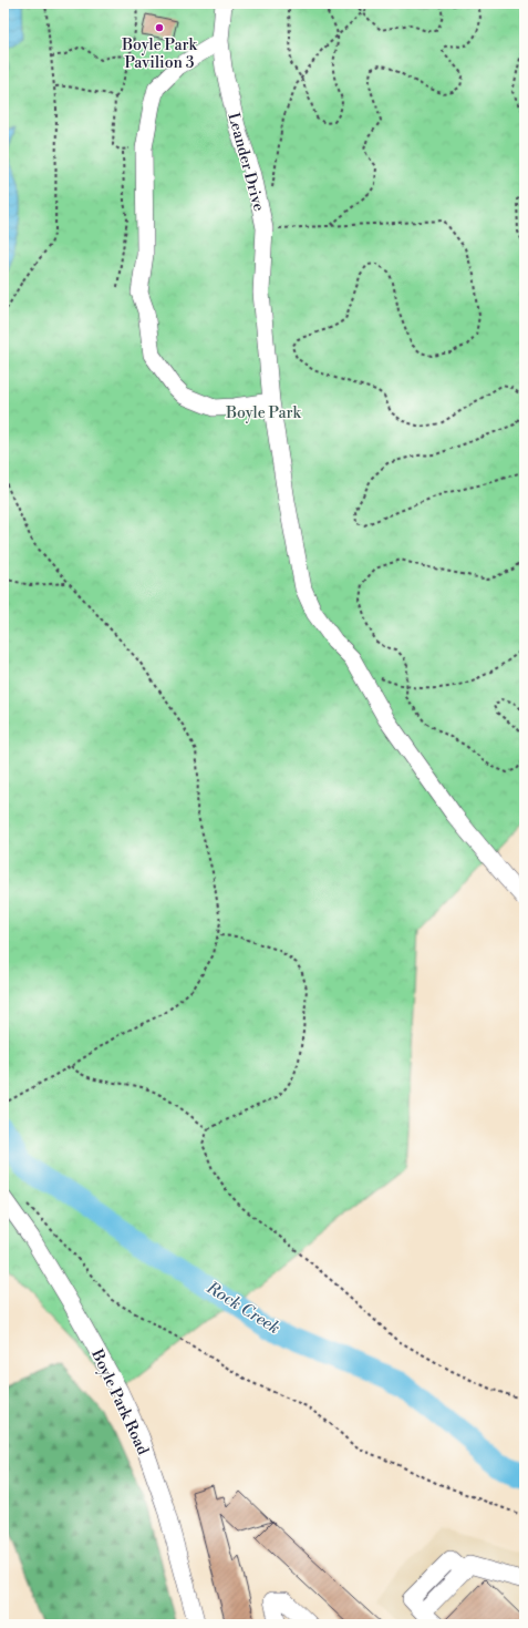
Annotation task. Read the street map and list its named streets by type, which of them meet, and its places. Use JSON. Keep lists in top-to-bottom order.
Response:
{
  "streets": {
    "street": ["Leander Drive", "Boyle Park Road"]
  },
  "water": ["Rock Creek"],
  "parks": ["Boyle Park"],
  "places": ["Boyle Park Pavilion 3"]
}
